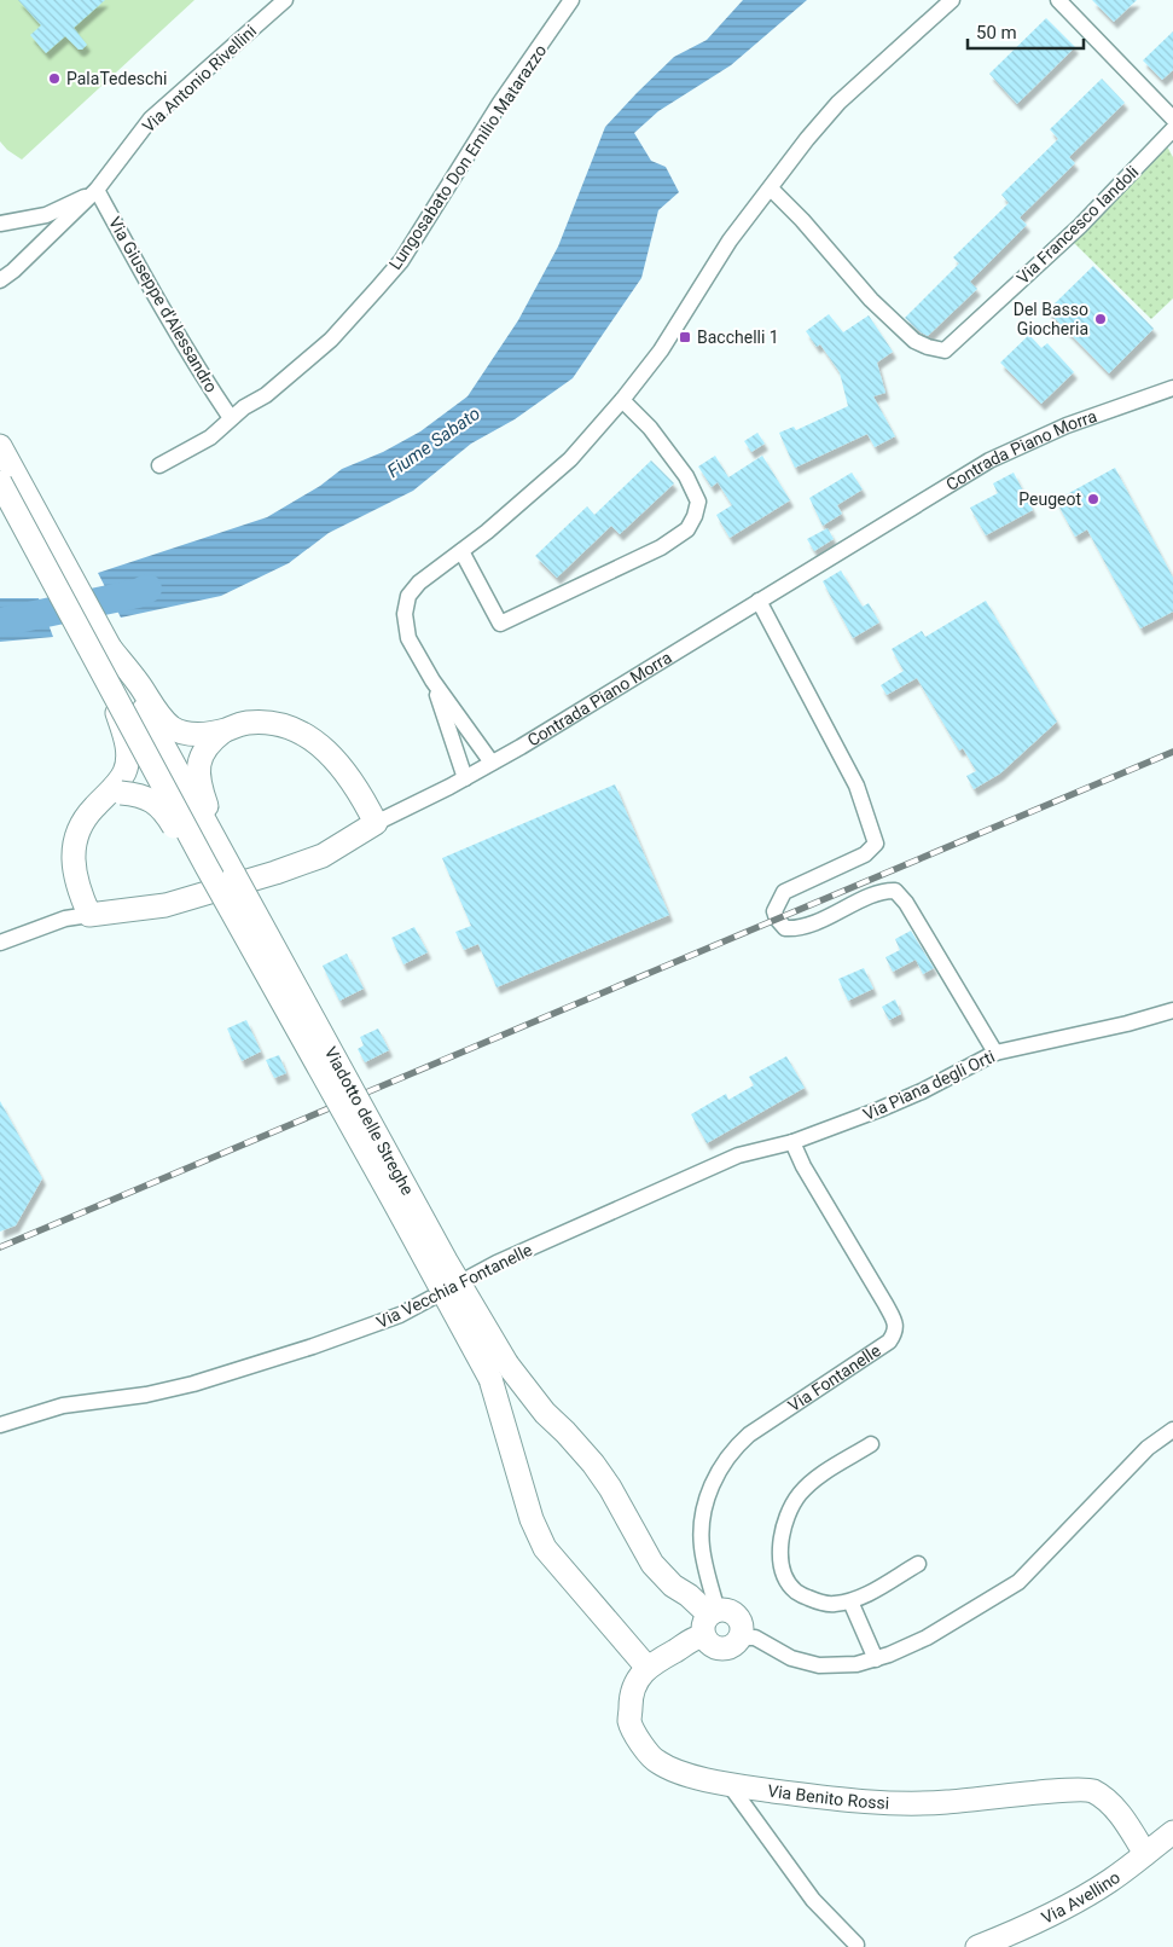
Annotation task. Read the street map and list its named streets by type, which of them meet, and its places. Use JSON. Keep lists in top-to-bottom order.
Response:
{
  "streets": {
    "main road": [
      "Contrada Piano Morra",
      "Viadotto delle Streghe",
      "Via Benito Rossi",
      "Via Avellino"
    ],
    "street": [
      "Via Antonio Rivellini",
      "Lungosabato Don Emilio Matarazzo",
      "Via Francesco Iandoli",
      "Via Giuseppe d'Alessandro",
      "Via Piana degli Orti",
      "Via Vecchia Fontanelle",
      "Via Fontanelle"
    ]
  },
  "crossings": [
    ["Via Antonio Rivellini", "Via Giuseppe d'Alessandro"],
    ["Lungosabato Don Emilio Matarazzo", "Via Giuseppe d'Alessandro"],
    ["Via Piana degli Orti", "Via Vecchia Fontanelle"],
    ["Via Piana degli Orti", "Via Fontanelle"],
    ["Via Vecchia Fontanelle", "Via Fontanelle"],
    ["Via Fontanelle", "Via Benito Rossi"],
    ["Via Benito Rossi", "Via Avellino"]
  ],
  "water": ["Fiume Sabato"],
  "places": {
    "other": ["PalaTedeschi", "Del Basso Giocheria", "Peugeot"],
    "transit": ["Bacchelli 1"]
  },
  "scale_bar": "50 m"
}
